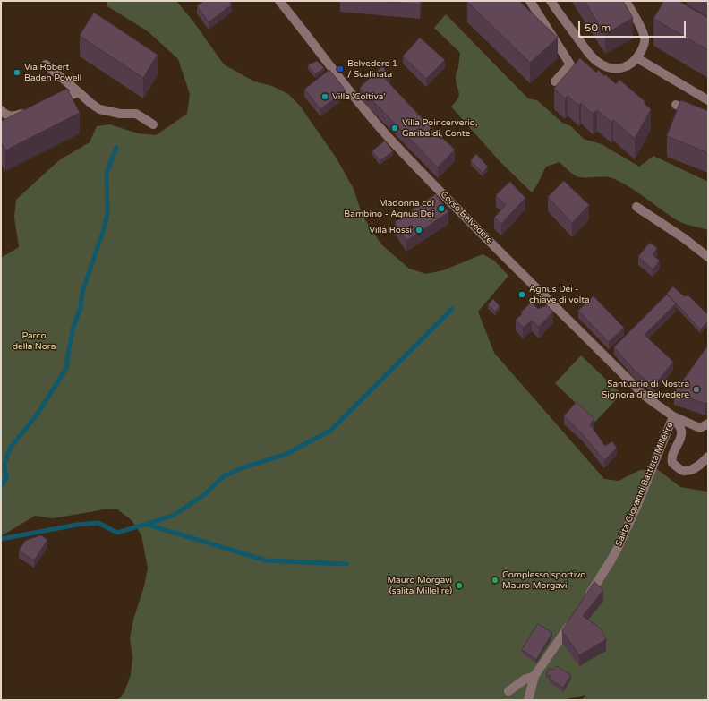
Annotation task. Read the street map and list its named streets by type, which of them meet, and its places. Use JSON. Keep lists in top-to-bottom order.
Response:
{
  "streets": {
    "street": ["Corso Belvedere", "Salita Giovanni Battista Millelire"]
  },
  "crossings": [
    ["Corso Belvedere", "Salita Giovanni Battista Millelire"]
  ],
  "parks": ["Parco della Nora"],
  "places": [
    "Belvedere 1 / Scalinata",
    "Via Robert Baden Powell",
    "Villa 'Coltiva'",
    "Villa Poincerverio, Garibaldi, Conte",
    "Madonna col Bambino - Agnus Dei",
    "Villa Rossi",
    "Agnus Dei - chiave di volta",
    "Santuario di Nostra Signora di Belvedere",
    "Complesso sportivo Mauro Morgavi",
    "Mauro Morgavi (salita Millelire)"
  ],
  "scale_bar": "50 m"
}
